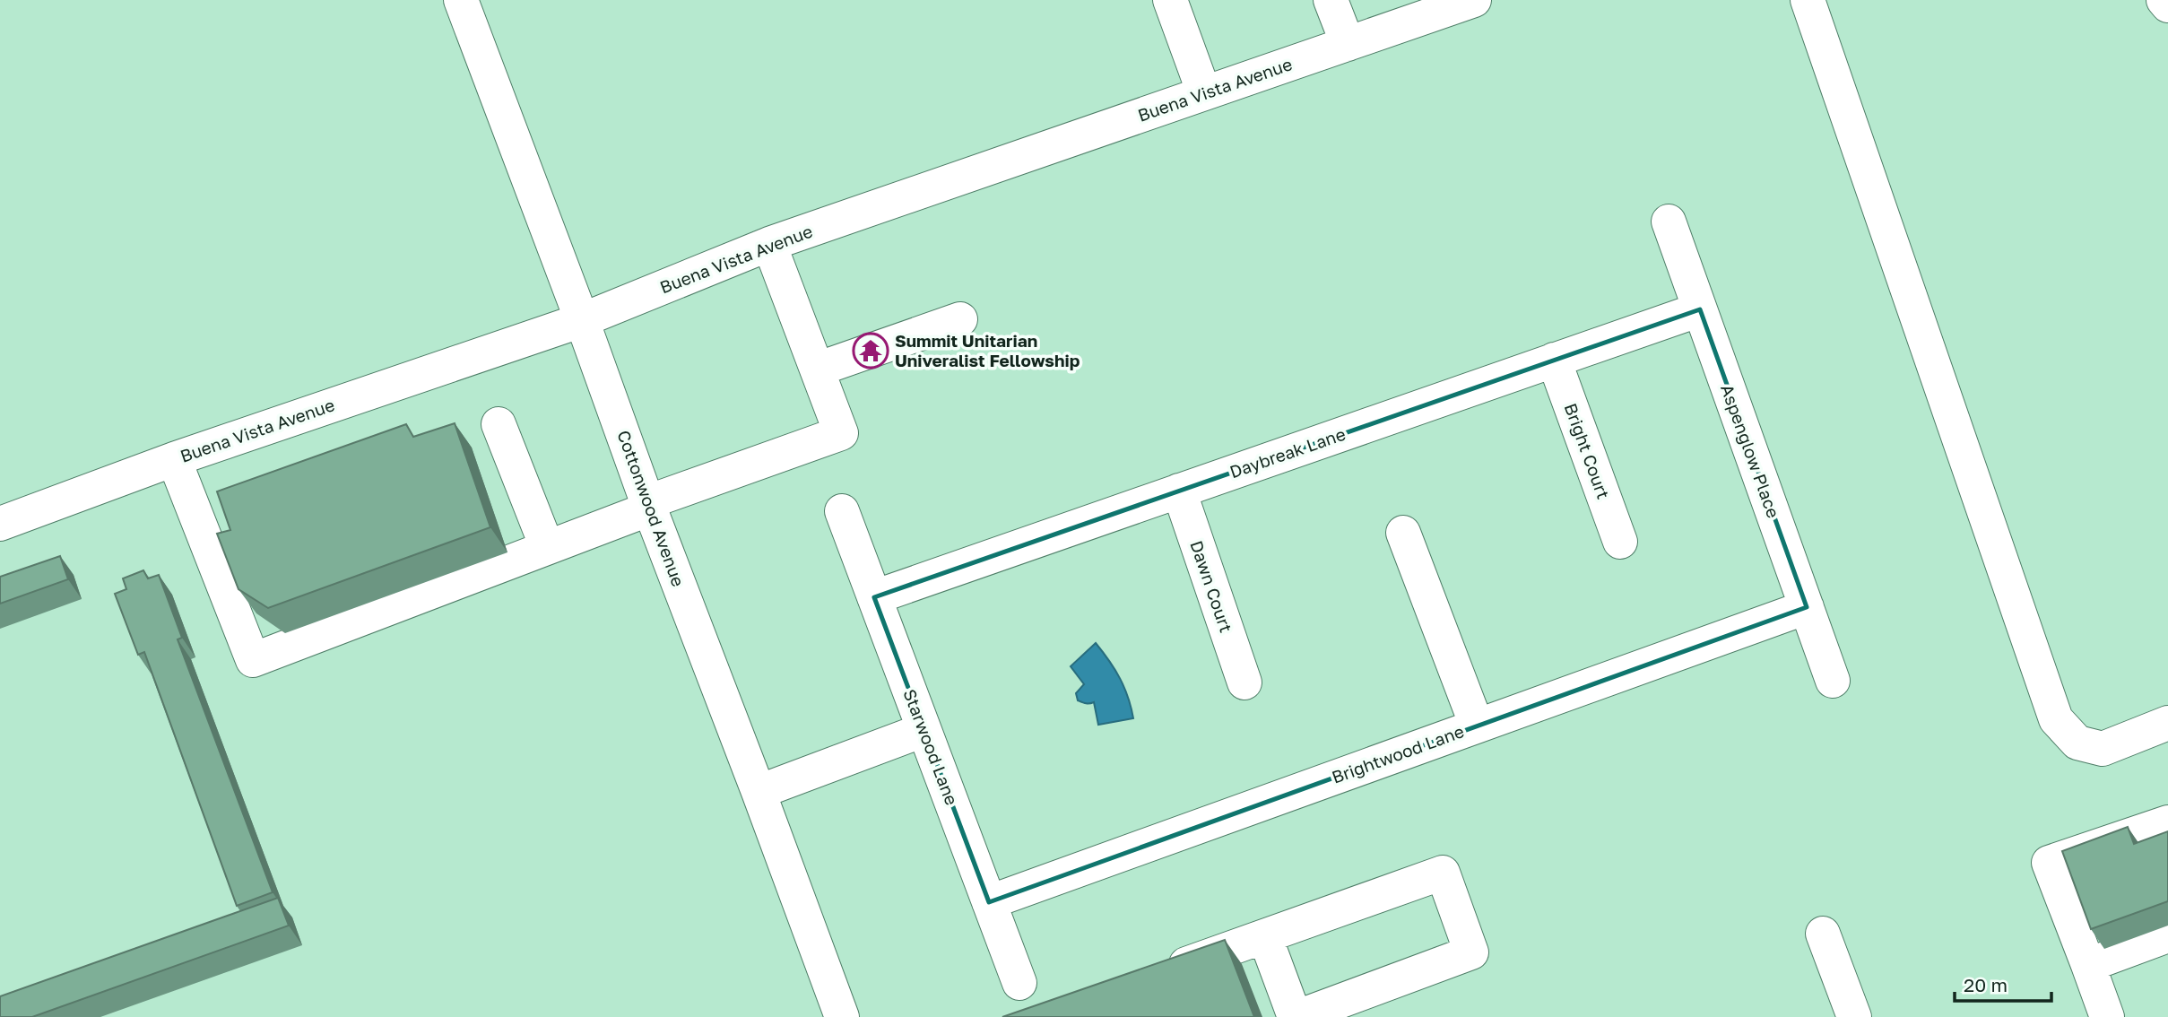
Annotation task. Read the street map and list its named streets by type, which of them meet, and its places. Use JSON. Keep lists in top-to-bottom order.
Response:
{
  "streets": {
    "street": [
      "Buena Vista Avenue",
      "Bright Court",
      "Aspenglow Place",
      "Daybreak Lane",
      "Cottonwood Avenue",
      "Dawn Court",
      "Starwood Lane",
      "Brightwood Lane"
    ]
  },
  "crossings": [
    ["Buena Vista Avenue", "Cottonwood Avenue"],
    ["Bright Court", "Daybreak Lane"],
    ["Aspenglow Place", "Daybreak Lane"],
    ["Aspenglow Place", "Brightwood Lane"],
    ["Daybreak Lane", "Dawn Court"],
    ["Daybreak Lane", "Starwood Lane"],
    ["Starwood Lane", "Brightwood Lane"]
  ],
  "places": {
    "temple": ["Summit Unitarian Univeralist Fellowship"]
  },
  "scale_bar": "20 m"
}
